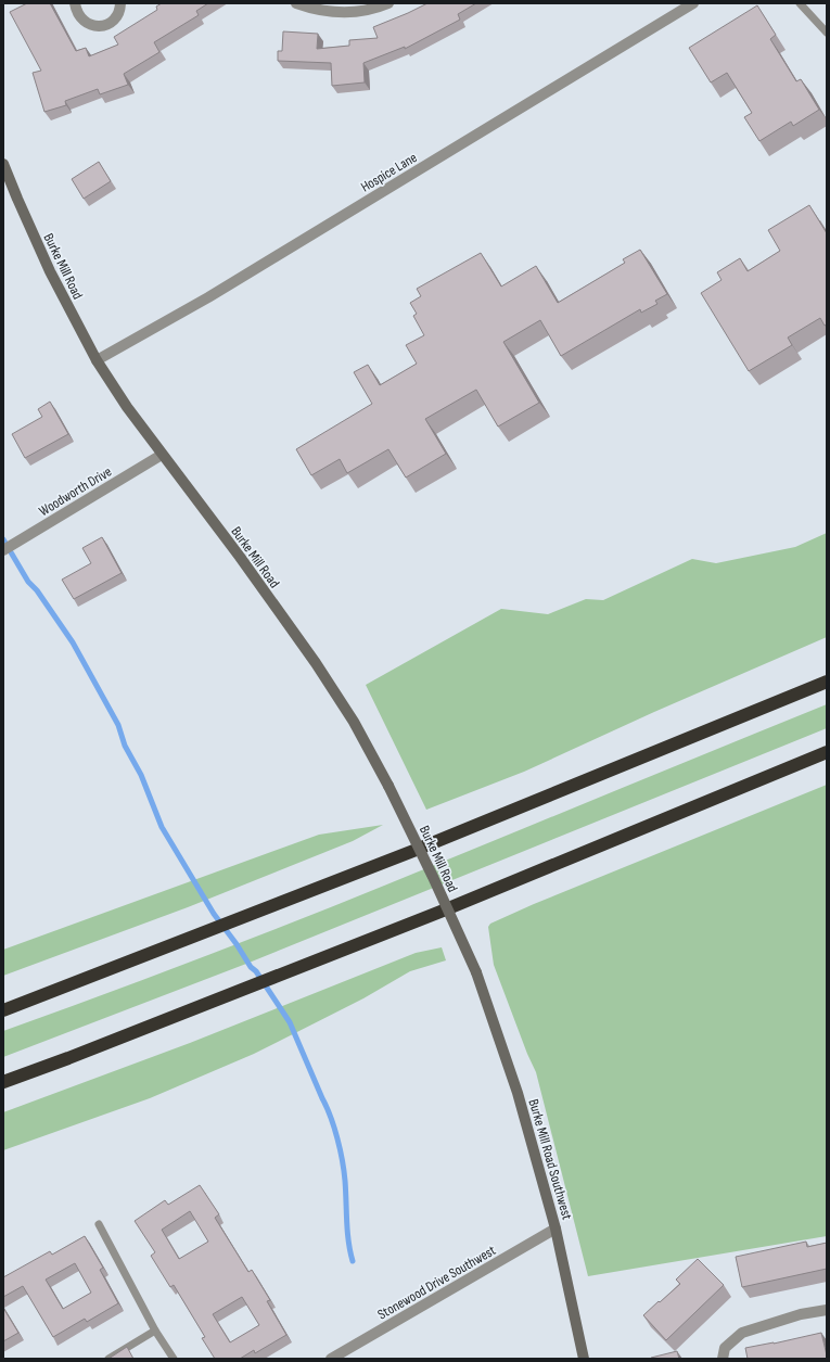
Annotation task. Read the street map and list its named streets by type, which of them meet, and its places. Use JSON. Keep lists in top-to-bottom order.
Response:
{
  "streets": {
    "street": [
      "Hospice Lane",
      "Burke Mill Road",
      "Woodworth Drive",
      "Burke Mill Road Southwest",
      "Stonewood Drive Southwest"
    ]
  },
  "crossings": [
    ["Hospice Lane", "Burke Mill Road"],
    ["Burke Mill Road", "Woodworth Drive"],
    ["Burke Mill Road", "Burke Mill Road Southwest"],
    ["Burke Mill Road Southwest", "Stonewood Drive Southwest"]
  ]
}
